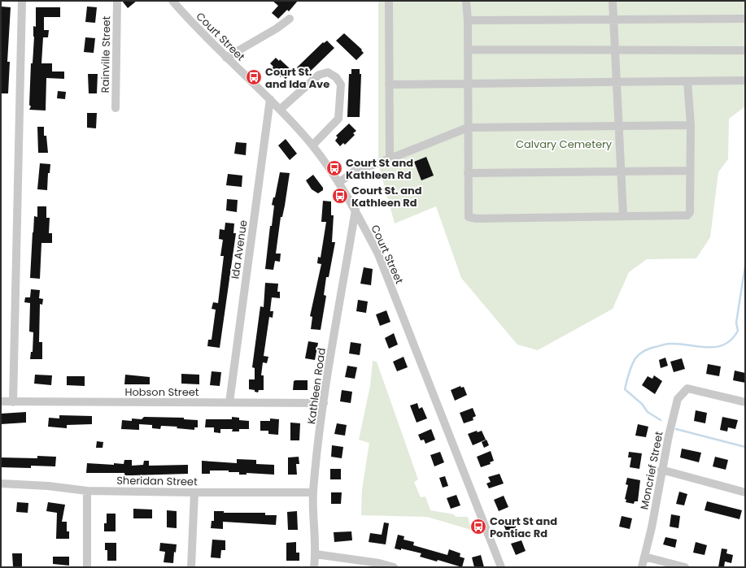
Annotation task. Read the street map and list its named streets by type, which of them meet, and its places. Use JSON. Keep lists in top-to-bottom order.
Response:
{
  "streets": {
    "street": [
      "Court Street",
      "Rainville Street",
      "Ida Avenue",
      "Kathleen Road",
      "Hobson Street",
      "Moncrief Street",
      "Sheridan Street"
    ]
  },
  "crossings": [
    ["Court Street", "Ida Avenue"],
    ["Court Street", "Kathleen Road"],
    ["Ida Avenue", "Hobson Street"],
    ["Kathleen Road", "Hobson Street"],
    ["Kathleen Road", "Sheridan Street"]
  ],
  "parks": ["Calvary Cemetery"],
  "places": {
    "bus stop": [
      "Court St. and Ida Ave",
      "Court St and Kathleen Rd",
      "Court St. and Kathleen Rd",
      "Court St and Pontiac Rd"
    ]
  }
}
